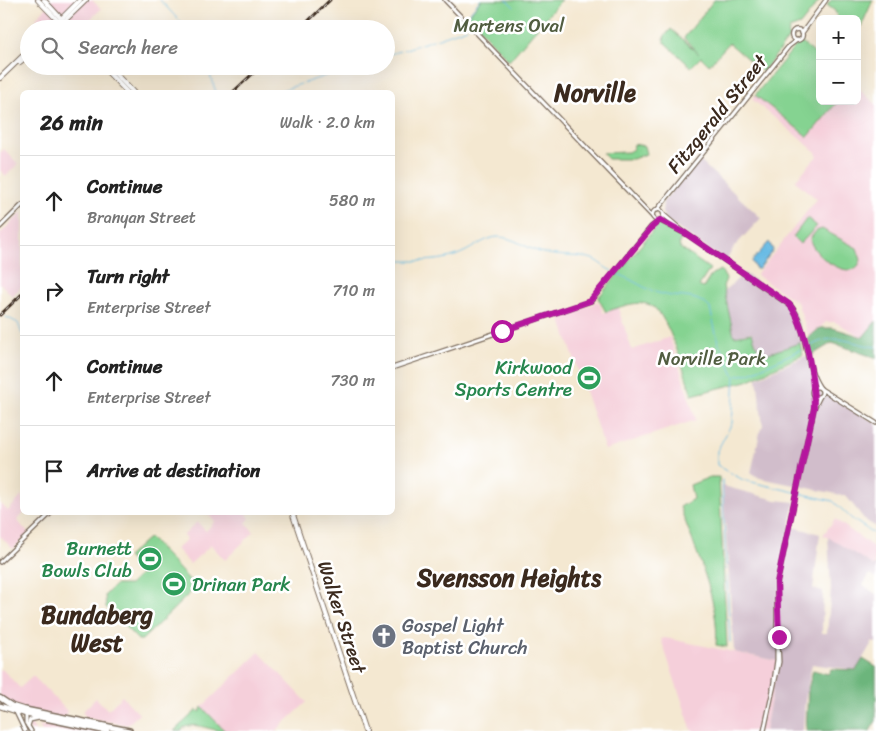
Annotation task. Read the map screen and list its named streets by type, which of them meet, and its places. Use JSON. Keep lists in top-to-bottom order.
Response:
{
  "streets": {
    "main road": ["Walker Street"],
    "street": ["Fitzgerald Street"]
  },
  "districts": ["Norville", "Svensson Heights", "Bundaberg West"],
  "parks": ["Martens Oval", "Norville Park"],
  "places": {
    "sports": ["Kirkwood Sports Centre", "Burnett Bowls Club", "Drinan Park"],
    "church": ["Gospel Light Baptist Church"]
  },
  "page": {
    "map_buttons": ["+", "−"],
    "search": "Search here",
    "heading": ["26 min", "Walk · 2.0 km"],
    "list": [
      ["Continue", "Branyan Street", "580 m"],
      ["Turn right", "Enterprise Street", "710 m"],
      ["Continue", "Enterprise Street", "730 m"],
      "Arrive at destination"
    ]
  }
}
